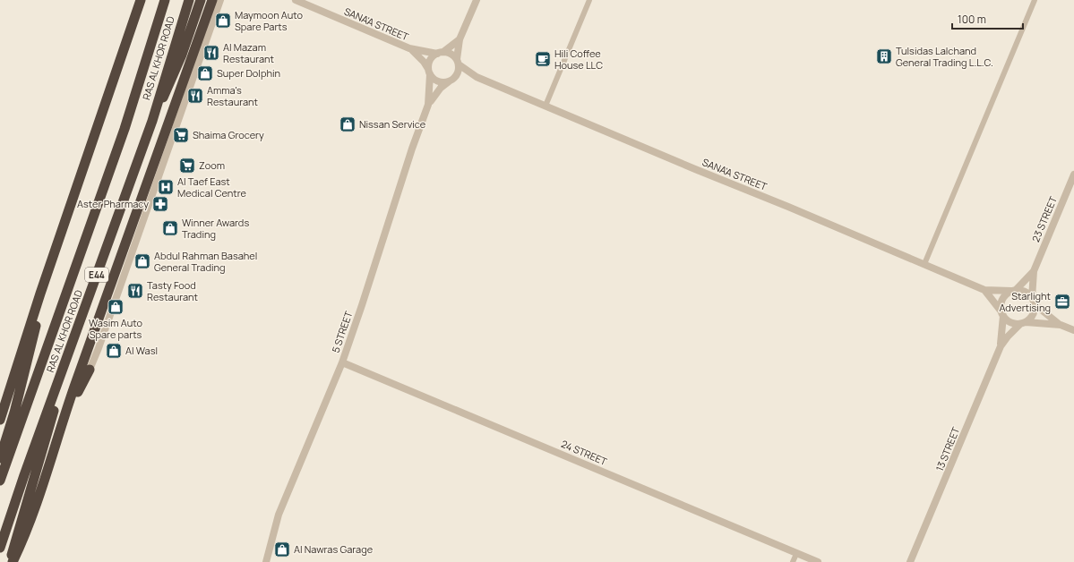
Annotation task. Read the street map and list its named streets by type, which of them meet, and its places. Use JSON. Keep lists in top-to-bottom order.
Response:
{
  "streets": {
    "highway": ["RAS AL KHOR ROAD", "E44"],
    "street": [
      "SANA'A STREET",
      "23 STREET",
      "5 STREET",
      "13 STREET",
      "24 STREET"
    ]
  },
  "crossings": [
    ["SANA'A STREET", "23 STREET"],
    ["SANA'A STREET", "5 STREET"],
    ["SANA'A STREET", "13 STREET"],
    ["23 STREET", "13 STREET"],
    ["5 STREET", "24 STREET"]
  ],
  "places": {
    "shop": [
      "Maymoon Auto Spare Parts",
      "Super Dolphin",
      "Nissan Service",
      "Winner Awards Trading",
      "Abdul Rahman Basahel General Trading",
      "Wasim Auto Spare parts",
      "Al Wasl",
      "Al Nawras Garage"
    ],
    "restaurant": ["Al Mazam Restaurant", "Amma's Restaurant", "Tasty Food Restaurant"],
    "building": ["Tulsidas Lalchand General Trading L.L.C."],
    "cafe": ["Hili Coffee House LLC"],
    "supermarket": ["Shaima Grocery", "Zoom"],
    "hospital": ["Al Taef East Medical Centre"],
    "pharmacy": ["Aster Pharmacy"],
    "office": ["Starlight Advertising"]
  },
  "scale_bar": "100 m"
}
